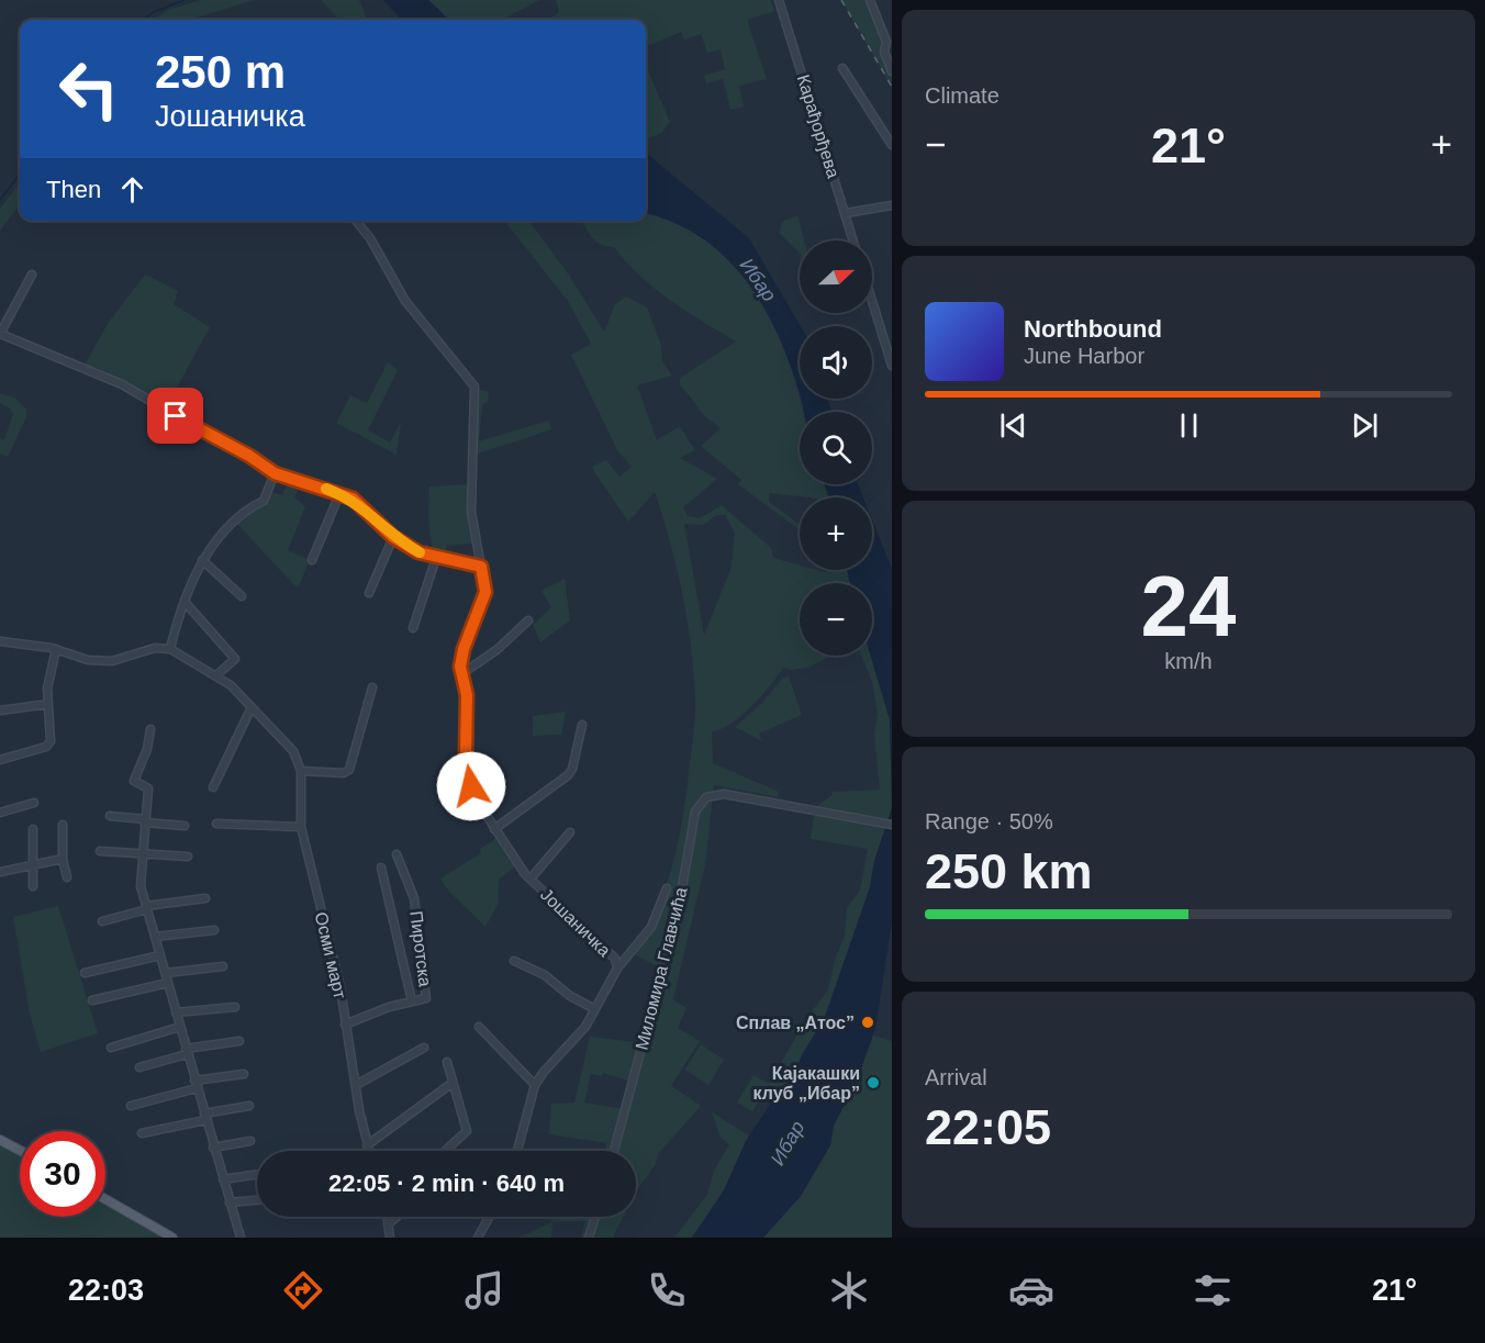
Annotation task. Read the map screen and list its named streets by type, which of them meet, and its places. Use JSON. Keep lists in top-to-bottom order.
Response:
{
  "streets": {
    "street": [
      "Карађорђева",
      "Јошаничка",
      "Пиротска",
      "Осми март",
      "Миломира Главчића"
    ]
  },
  "crossings": [
    ["Пиротска", "Осми март"]
  ],
  "water": ["Ибар"],
  "places": ["Сплав „Атос”", "Кајакашки клуб „Ибар”"],
  "north": "right",
  "page": {
    "tile": [
      "Climate",
      ["24", "km/h"],
      ["Range · 50%", "250 km"],
      ["Arrival", "22:05"]
    ],
    "turn": ["250 m", "Јошаничка"],
    "heat": ["−", "21°", "+"],
    "then": "Then",
    "map_buttons": ["+", "−"],
    "song": ["Northbound", "June Harbor"],
    "limit": "30",
    "trip": "22:05 · 2 min · 640 m",
    "tabs": ["22:03", "21°"]
  }
}
